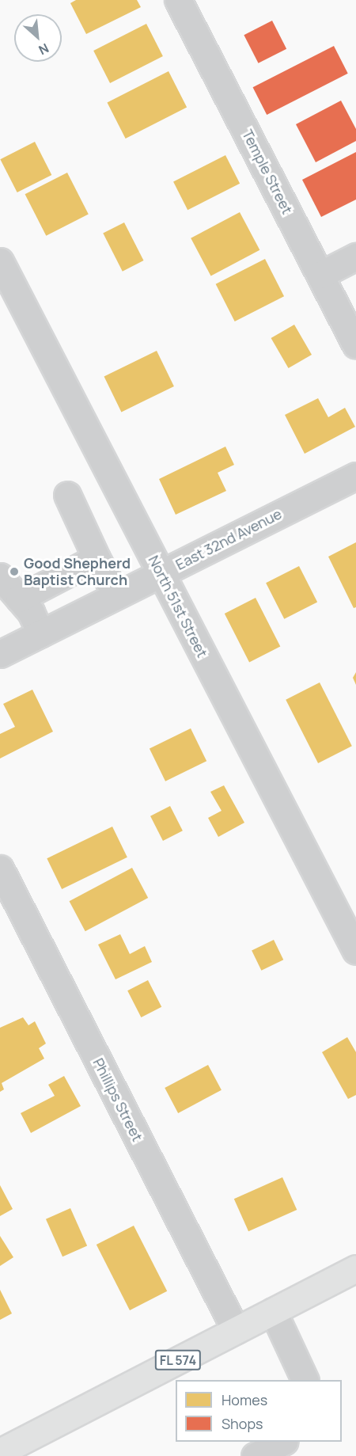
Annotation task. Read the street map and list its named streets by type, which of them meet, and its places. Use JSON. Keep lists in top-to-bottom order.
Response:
{
  "streets": {
    "main road": ["FL 574"],
    "street": [
      "Temple Street",
      "East 32nd Avenue",
      "North 51st Street",
      "Phillips Street"
    ]
  },
  "crossings": [
    ["East 32nd Avenue", "North 51st Street"],
    ["Phillips Street", "FL 574"]
  ],
  "places": ["Good Shepherd Baptist Church"],
  "legend": ["Homes", "Shops"],
  "north": "bottom right"
}
